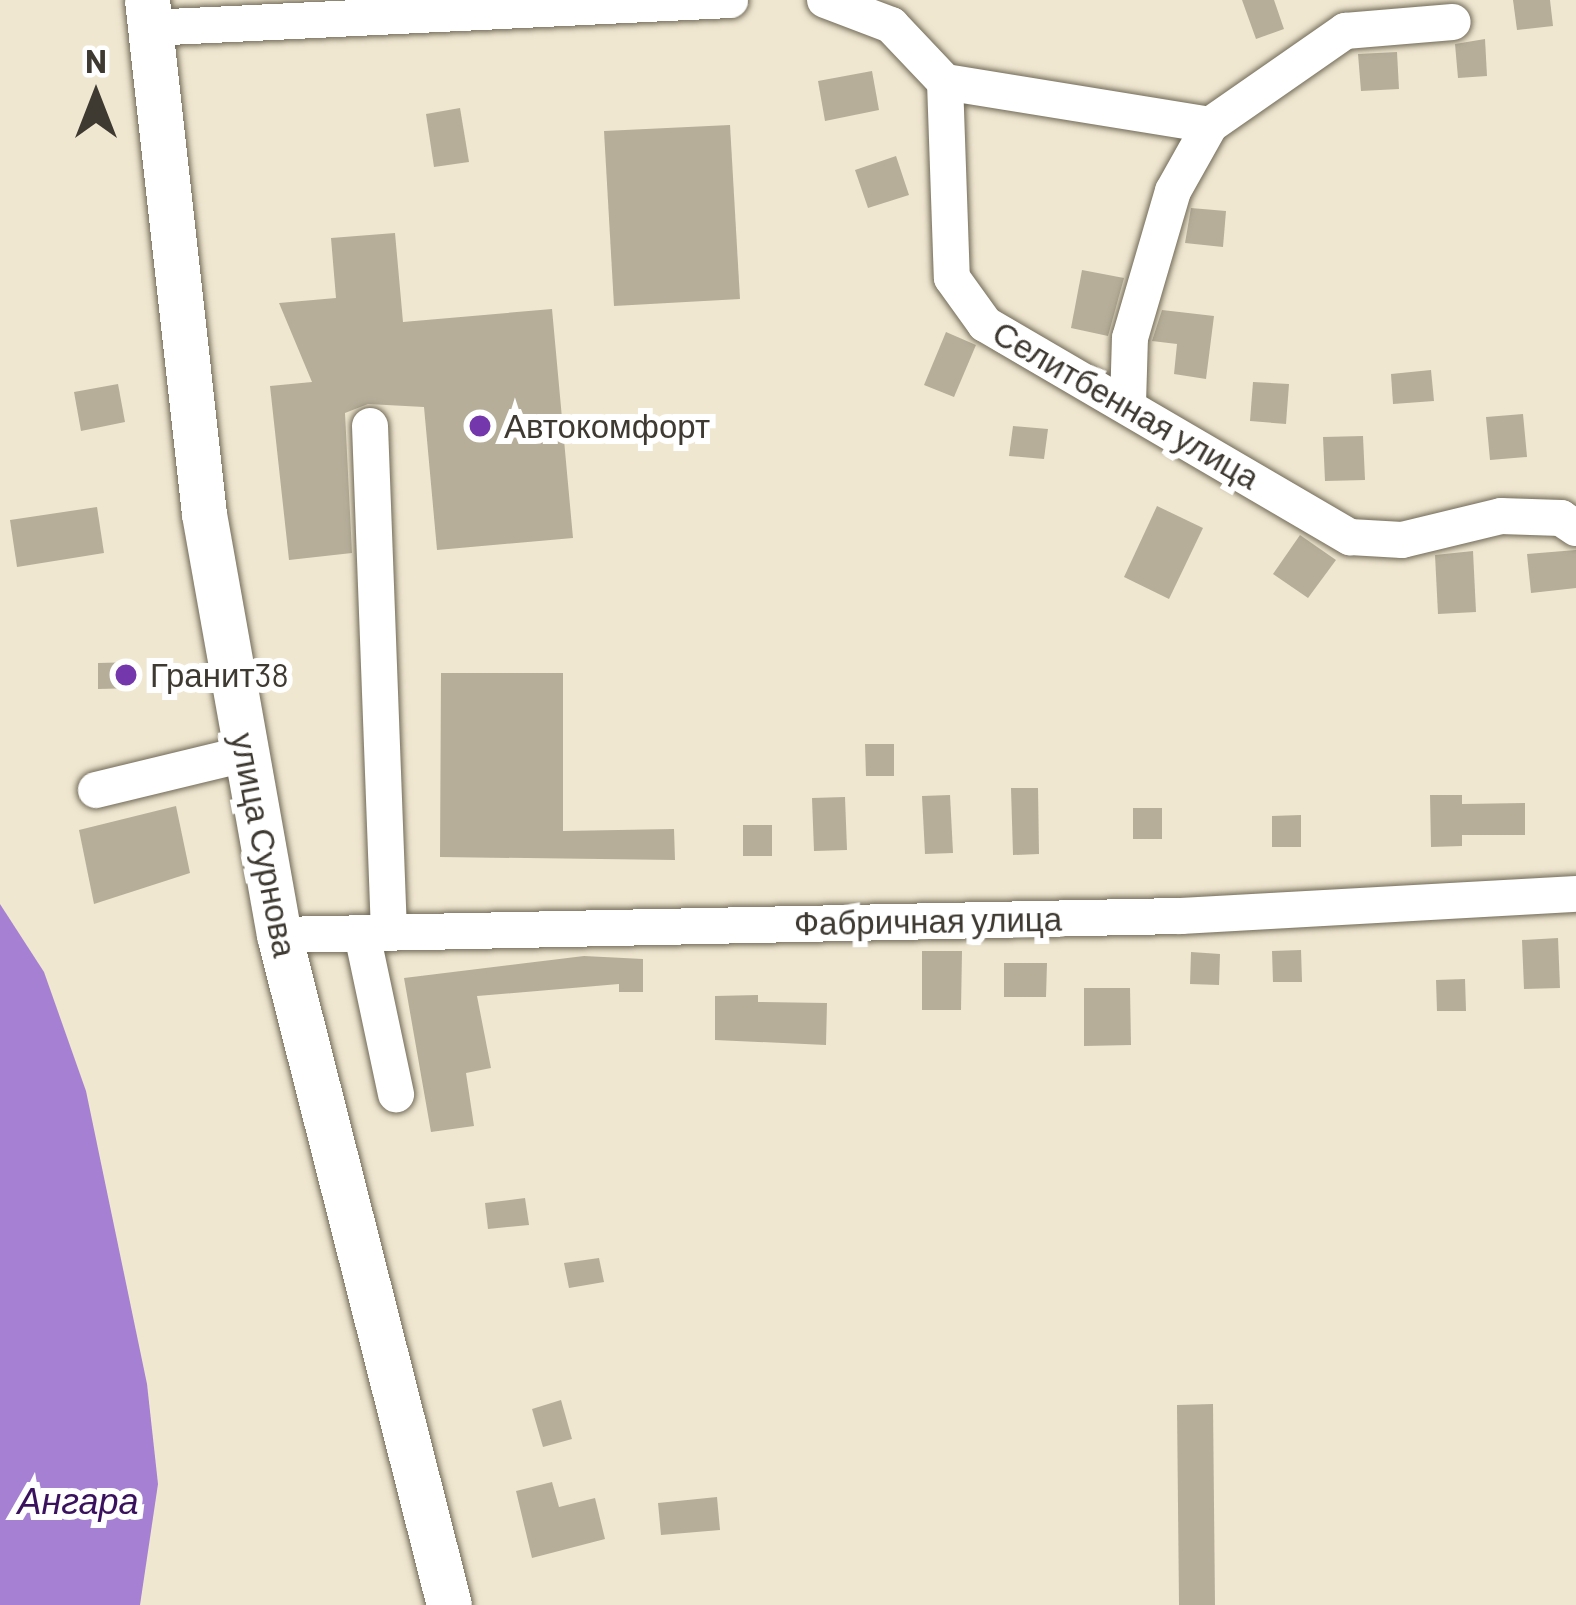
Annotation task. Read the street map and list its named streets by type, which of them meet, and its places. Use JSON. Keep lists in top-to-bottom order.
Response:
{
  "streets": {
    "main road": ["улица Сурнова"],
    "street": ["Селитбенная улица", "Фабричная улица"]
  },
  "crossings": [
    ["улица Сурнова", "Фабричная улица"]
  ],
  "water": ["Ангара"],
  "places": ["Автокомфорт", "Гранит38"],
  "north": "top"
}
